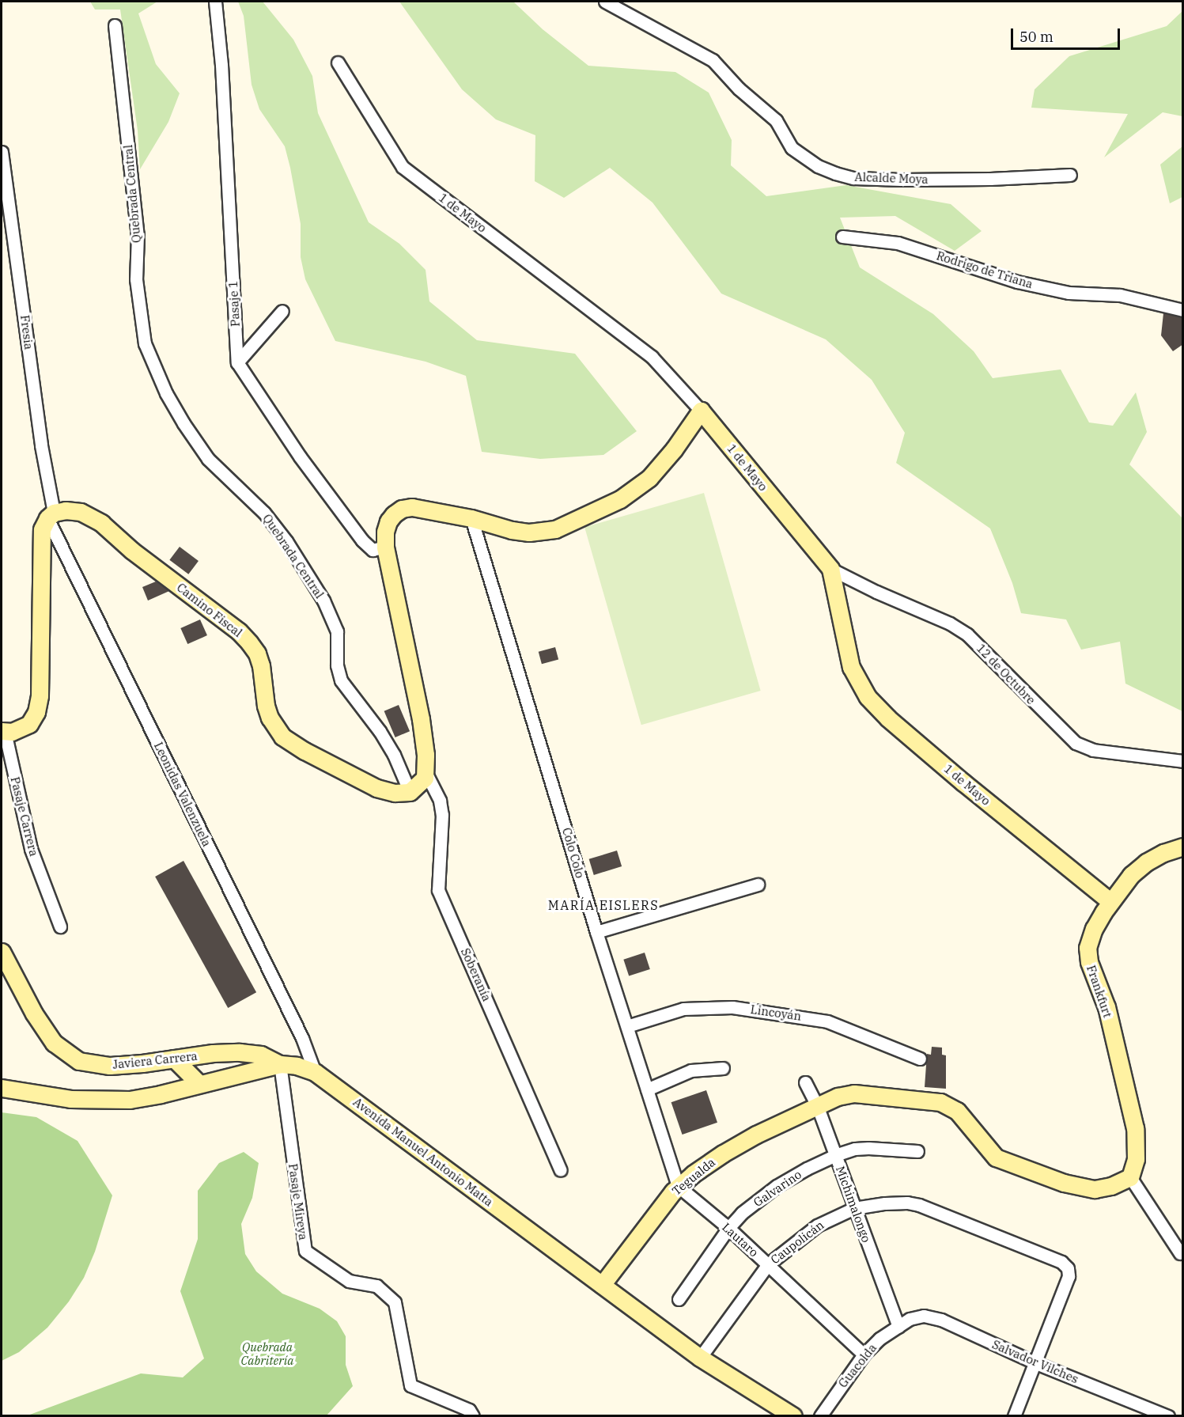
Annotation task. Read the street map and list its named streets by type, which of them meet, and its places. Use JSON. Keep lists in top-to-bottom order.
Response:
{
  "streets": {
    "street": [
      "Alcalde Moya",
      "Quebrada Central",
      "1 de Mayo",
      "Rodrigo de Triana",
      "Pasaje 1",
      "Fresia",
      "Camino Fiscal",
      "12 de Octubre",
      "Leonidas Valenzuela",
      "Pasaje Carrera",
      "Colo Colo",
      "Soberanía",
      "Frankfurt",
      "Lincoyán",
      "Javiera Carrera",
      "Avenida Manuel Antonio Matta",
      "Tegualda",
      "Galvarino",
      "Pasaje Mireya",
      "Michimalongo",
      "Lautaro",
      "Caupolicán",
      "Salvador Vilches",
      "Guacolda"
    ]
  },
  "crossings": [
    ["Quebrada Central", "Camino Fiscal"],
    ["1 de Mayo", "12 de Octubre"],
    ["1 de Mayo", "Frankfurt"],
    ["Fresia", "Camino Fiscal"],
    ["Fresia", "Leonidas Valenzuela"],
    ["Camino Fiscal", "Leonidas Valenzuela"],
    ["Leonidas Valenzuela", "Avenida Manuel Antonio Matta"],
    ["Colo Colo", "Lincoyán"],
    ["Colo Colo", "Tegualda"],
    ["Colo Colo", "Lautaro"],
    ["Javiera Carrera", "Avenida Manuel Antonio Matta"],
    ["Javiera Carrera", "Pasaje Mireya"],
    ["Avenida Manuel Antonio Matta", "Tegualda"],
    ["Avenida Manuel Antonio Matta", "Pasaje Mireya"],
    ["Avenida Manuel Antonio Matta", "Caupolicán"],
    ["Tegualda", "Michimalongo"],
    ["Tegualda", "Lautaro"],
    ["Galvarino", "Michimalongo"],
    ["Galvarino", "Lautaro"],
    ["Michimalongo", "Caupolicán"],
    ["Michimalongo", "Salvador Vilches"],
    ["Michimalongo", "Guacolda"],
    ["Lautaro", "Caupolicán"],
    ["Lautaro", "Guacolda"],
    ["Caupolicán", "Salvador Vilches"],
    ["Salvador Vilches", "Guacolda"]
  ],
  "districts": ["MARÍA EISLERS"],
  "parks": ["Quebrada Cabritería"],
  "scale_bar": "50 m"
}
